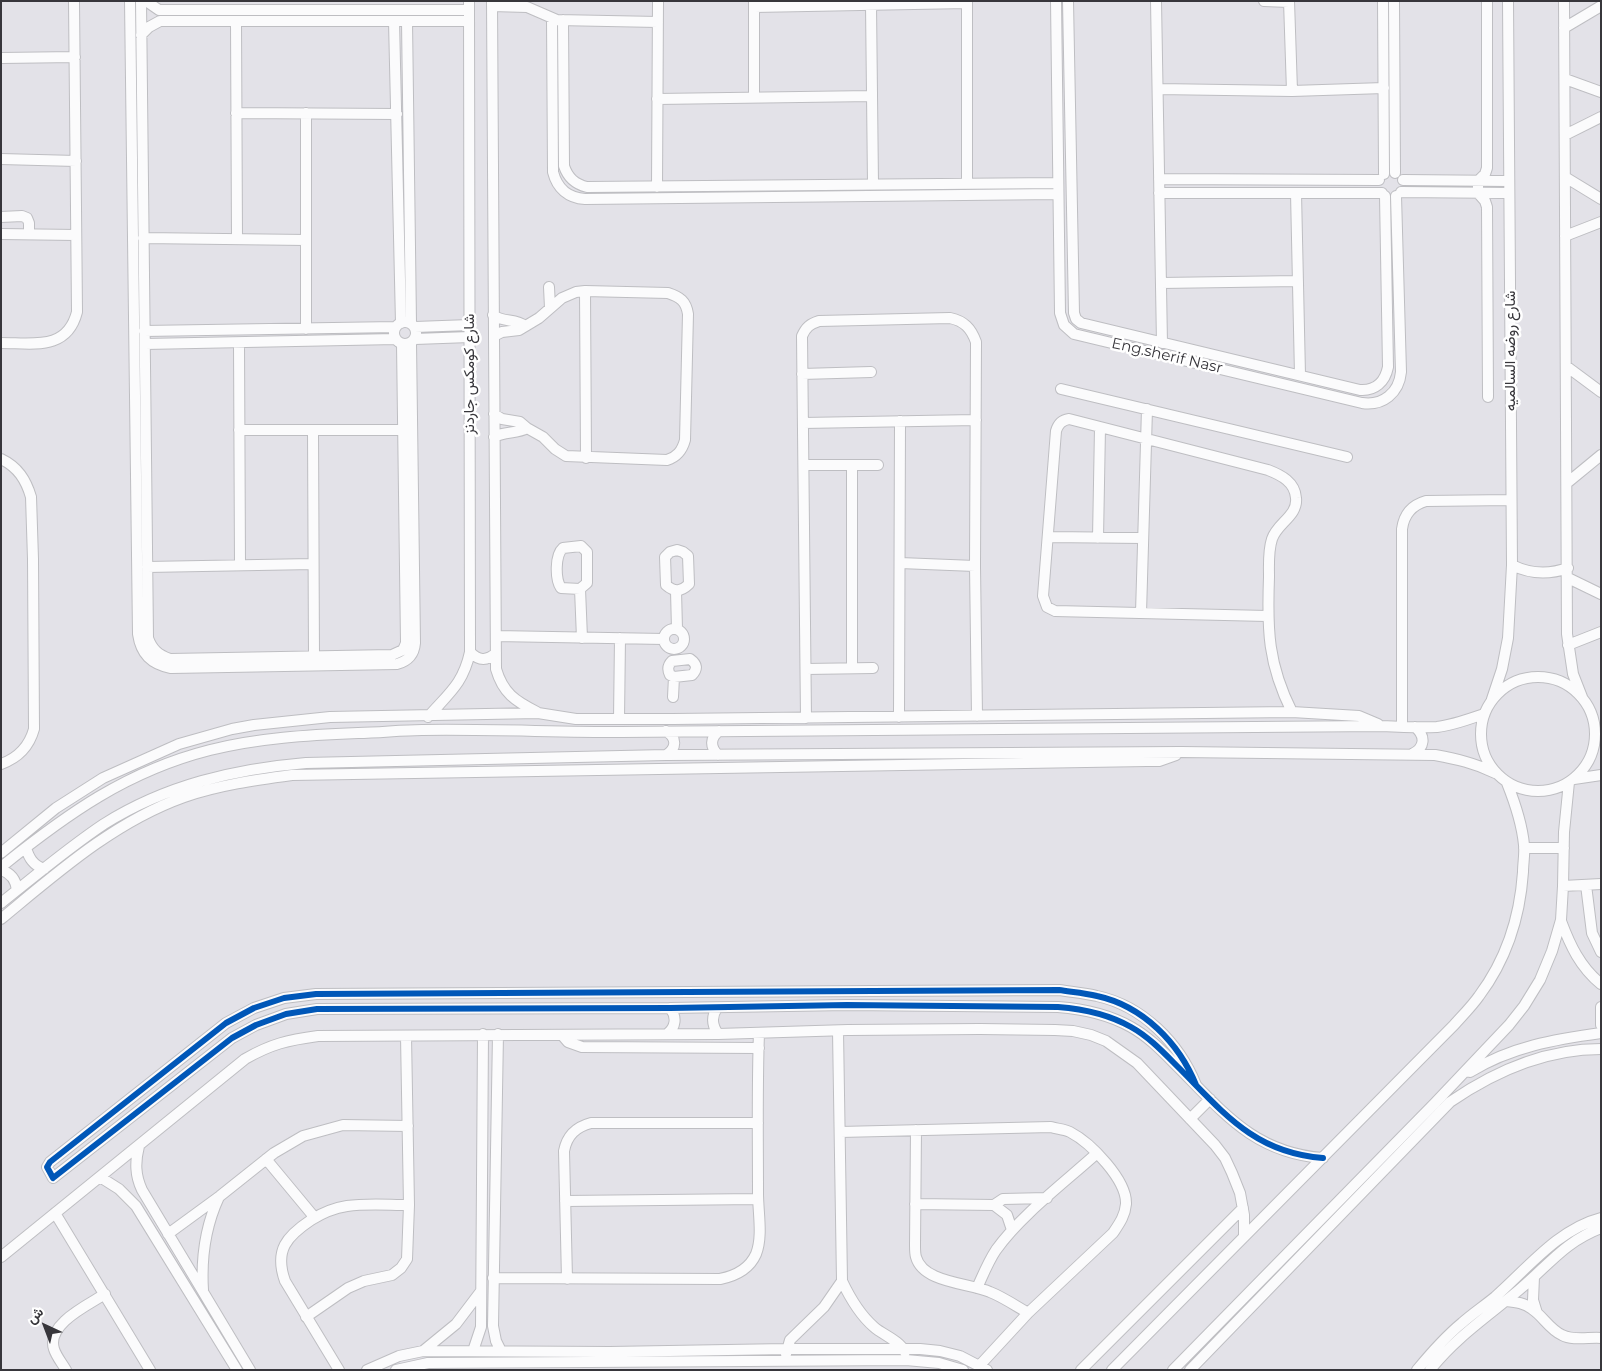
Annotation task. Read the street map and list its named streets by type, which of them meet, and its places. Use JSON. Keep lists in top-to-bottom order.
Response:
{
  "streets": {
    "street": ["شارع روضه السالميه", "Eng.sherif Nasr", "شارع كومكس جاردنز"]
  },
  "north": "top left"
}
